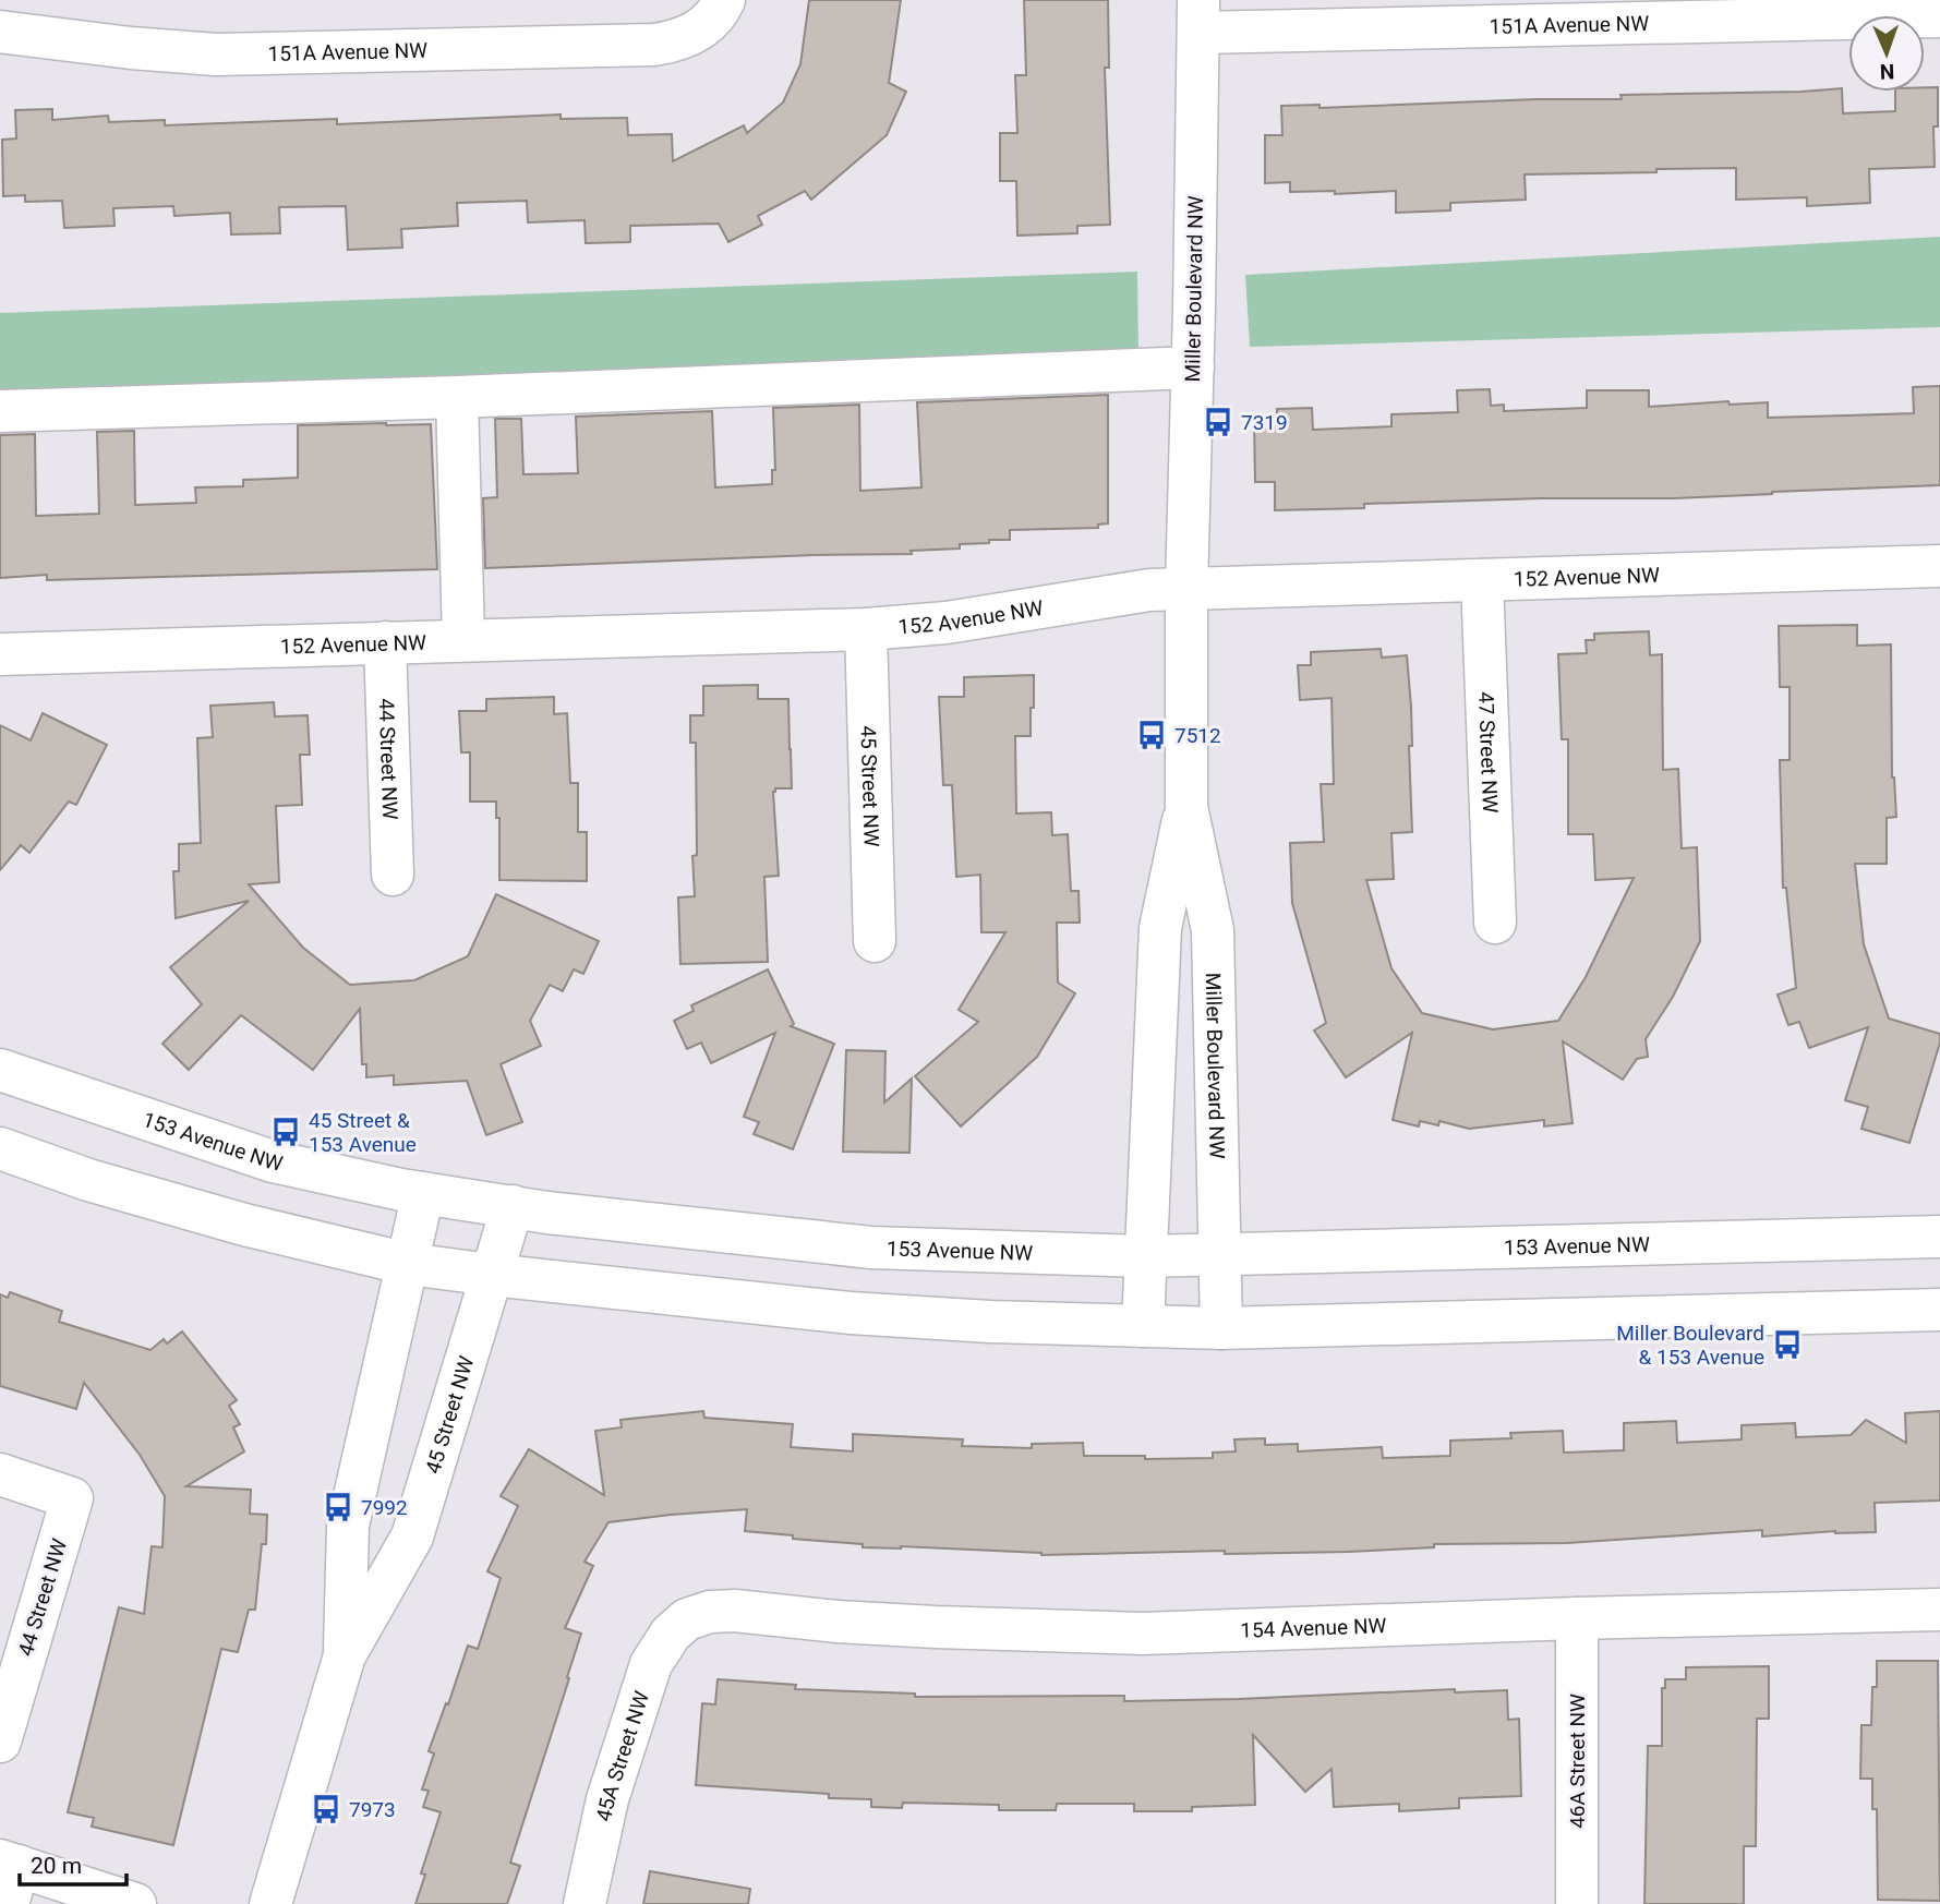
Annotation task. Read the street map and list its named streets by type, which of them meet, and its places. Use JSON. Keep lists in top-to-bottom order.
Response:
{
  "streets": {
    "street": [
      "151A Avenue NW",
      "Miller Boulevard NW",
      "152 Avenue NW",
      "47 Street NW",
      "44 Street NW",
      "45 Street NW",
      "153 Avenue NW",
      "154 Avenue NW",
      "45A Street NW",
      "46A Street NW"
    ]
  },
  "crossings": [
    ["151A Avenue NW", "Miller Boulevard NW"],
    ["Miller Boulevard NW", "152 Avenue NW"],
    ["Miller Boulevard NW", "153 Avenue NW"],
    ["152 Avenue NW", "47 Street NW"],
    ["152 Avenue NW", "44 Street NW"],
    ["152 Avenue NW", "45 Street NW"],
    ["45 Street NW", "153 Avenue NW"],
    ["154 Avenue NW", "45A Street NW"],
    ["154 Avenue NW", "46A Street NW"]
  ],
  "places": {
    "bus stop": [
      "7319",
      "7512",
      "45 Street & 153 Avenue",
      "Miller Boulevard & 153 Avenue",
      "7992",
      "7973"
    ]
  },
  "scale_bar": "20 m",
  "north": "bottom"
}
